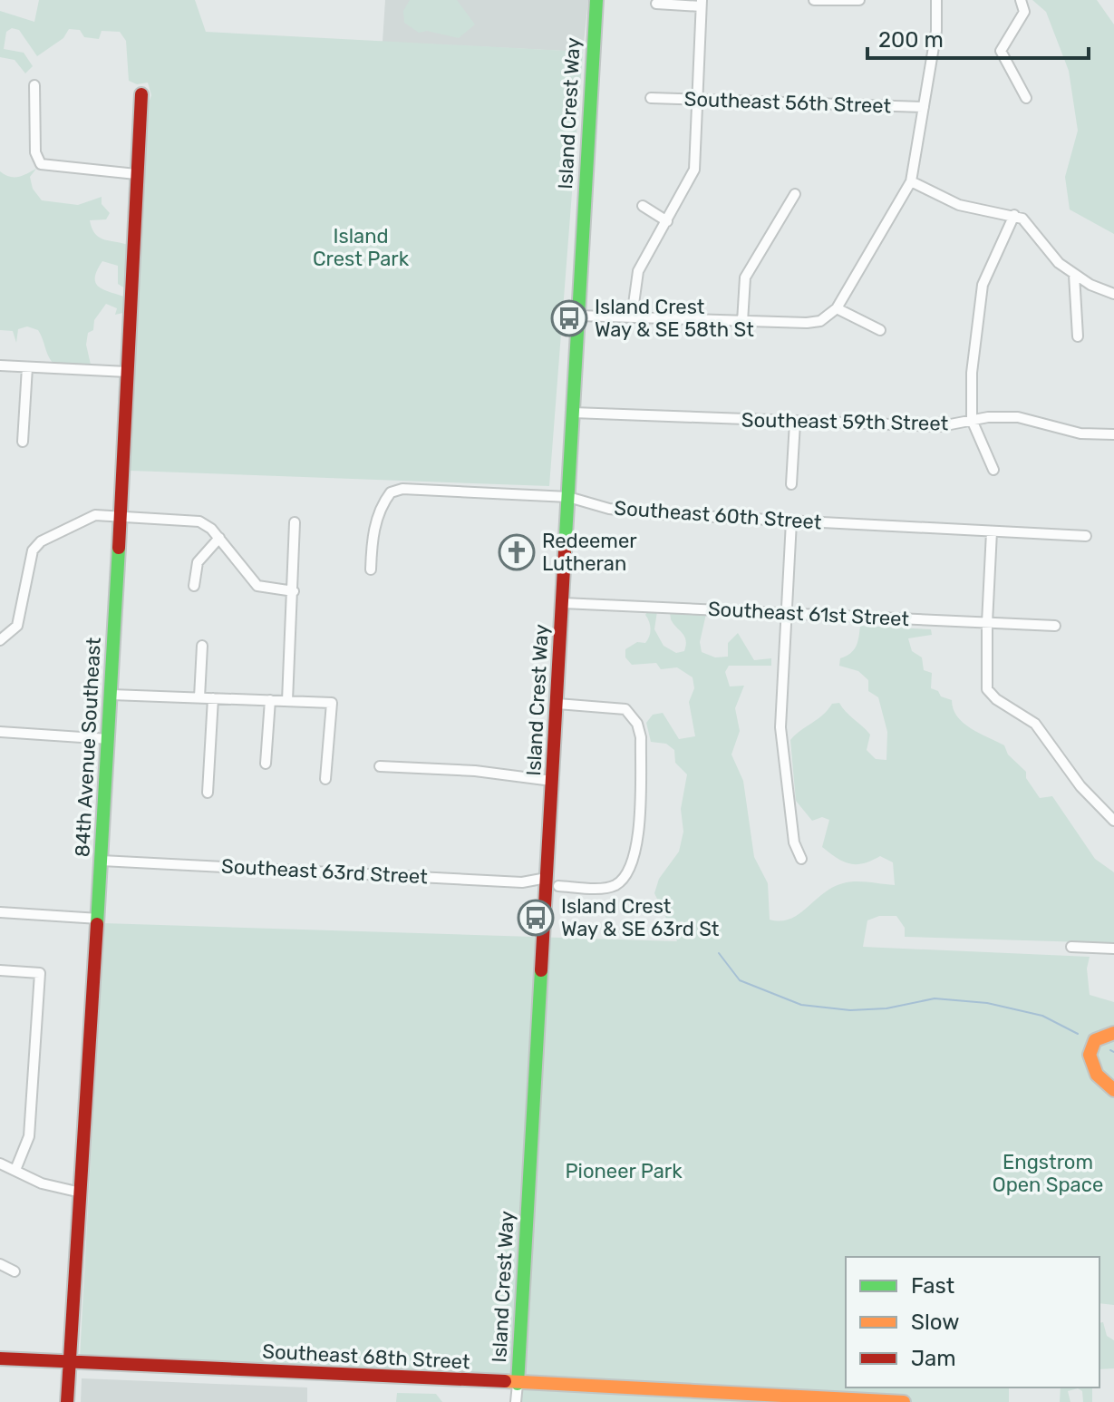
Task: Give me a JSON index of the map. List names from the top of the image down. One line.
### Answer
{"streets":{"street":["Southeast 56th Street","Island Crest Way","Southeast 59th Street","Southeast 60th Street","Southeast 61st Street","84th Avenue Southeast","Southeast 63rd Street","Southeast 68th Street"]},"crossings":[["Island Crest Way","Southeast 59th Street"],["Island Crest Way","Southeast 60th Street"],["Island Crest Way","Southeast 61st Street"],["Island Crest Way","Southeast 63rd Street"],["Island Crest Way","Southeast 68th Street"],["84th Avenue Southeast","Southeast 63rd Street"],["84th Avenue Southeast","Southeast 68th Street"]],"parks":["Island Crest Park","Engstrom Open Space","Pioneer Park"],"places":{"bus stop":["Island Crest Way & SE 58th St","Island Crest Way & SE 63rd St"],"church":["Redeemer Lutheran"]},"legend":["Fast","Slow","Jam"],"scale_bar":"200 m"}
